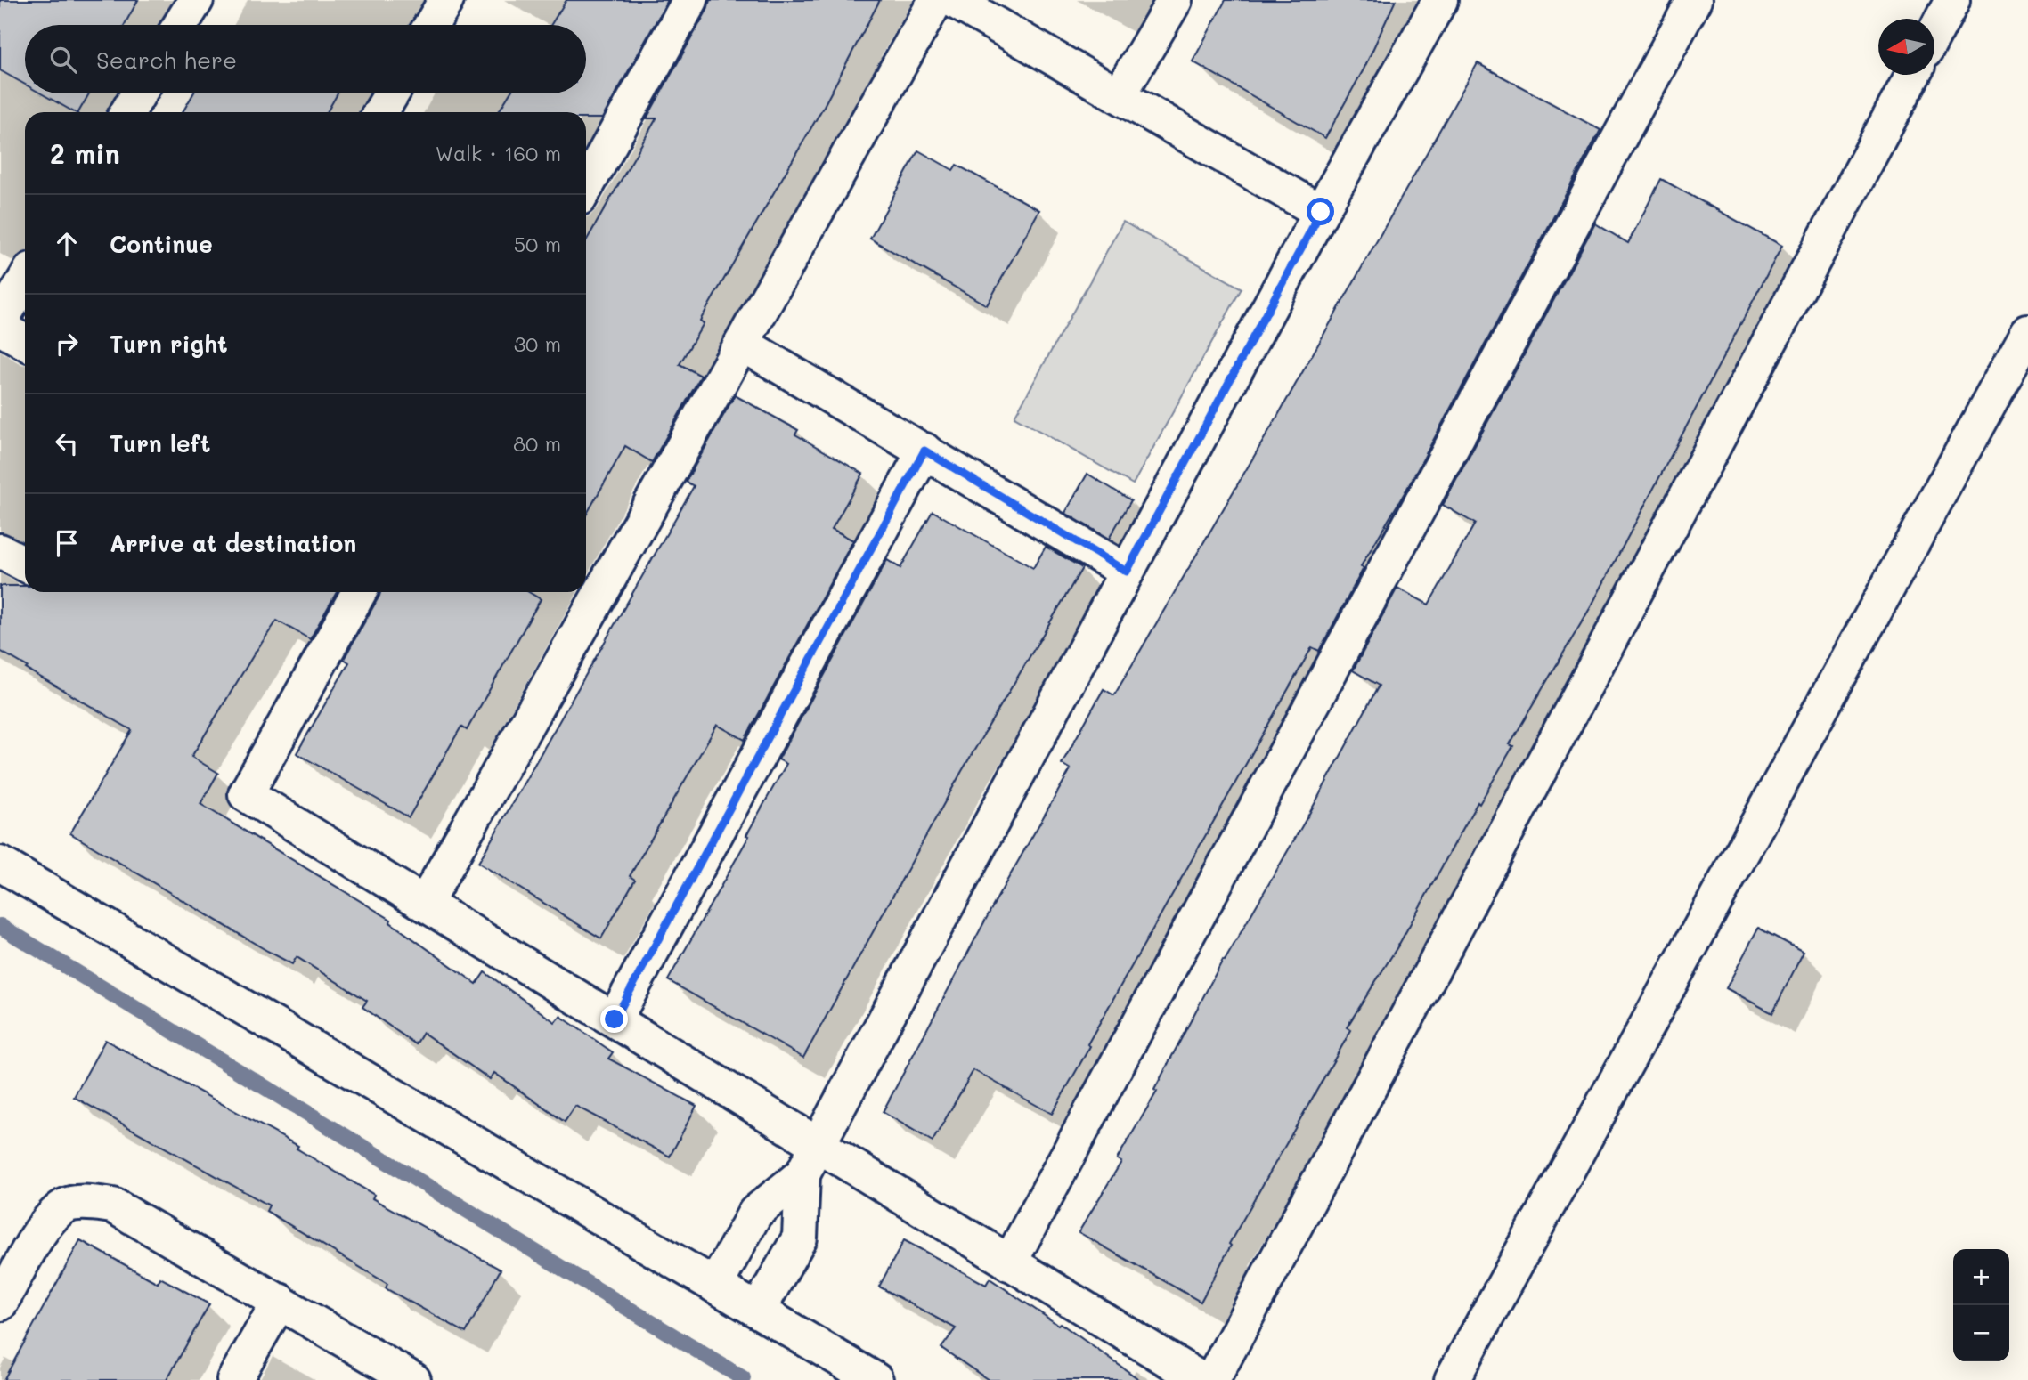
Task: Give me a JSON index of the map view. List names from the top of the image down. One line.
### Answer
{"north":"left","page":{"search":"Search here","heading":["2 min","Walk · 160 m"],"list":[["Continue","50 m"],["Turn right","30 m"],["Turn left","80 m"],"Arrive at destination"],"map_buttons":["+","−"]}}
